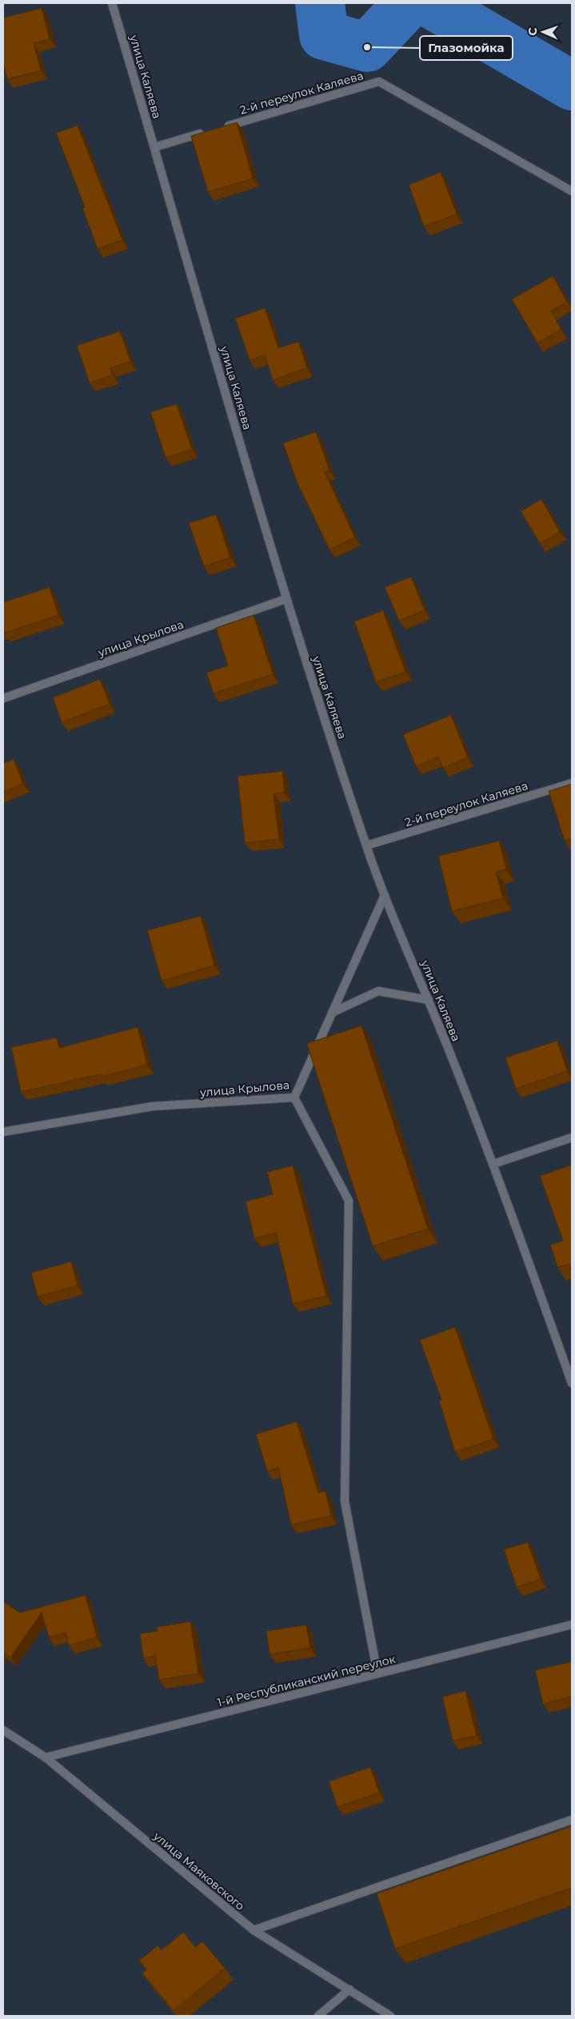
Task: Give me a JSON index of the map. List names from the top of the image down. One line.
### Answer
{"streets":{"street":["улица Каляева","2-й переулок Каляева","улица Крылова","1-й Республиканский переулок","улица Маяковского"]},"crossings":[["улица Каляева","2-й переулок Каляева"],["улица Каляева","улица Крылова"],["1-й Республиканский переулок","улица Маяковского"]],"places":["Глазомойка"],"north":"left"}
